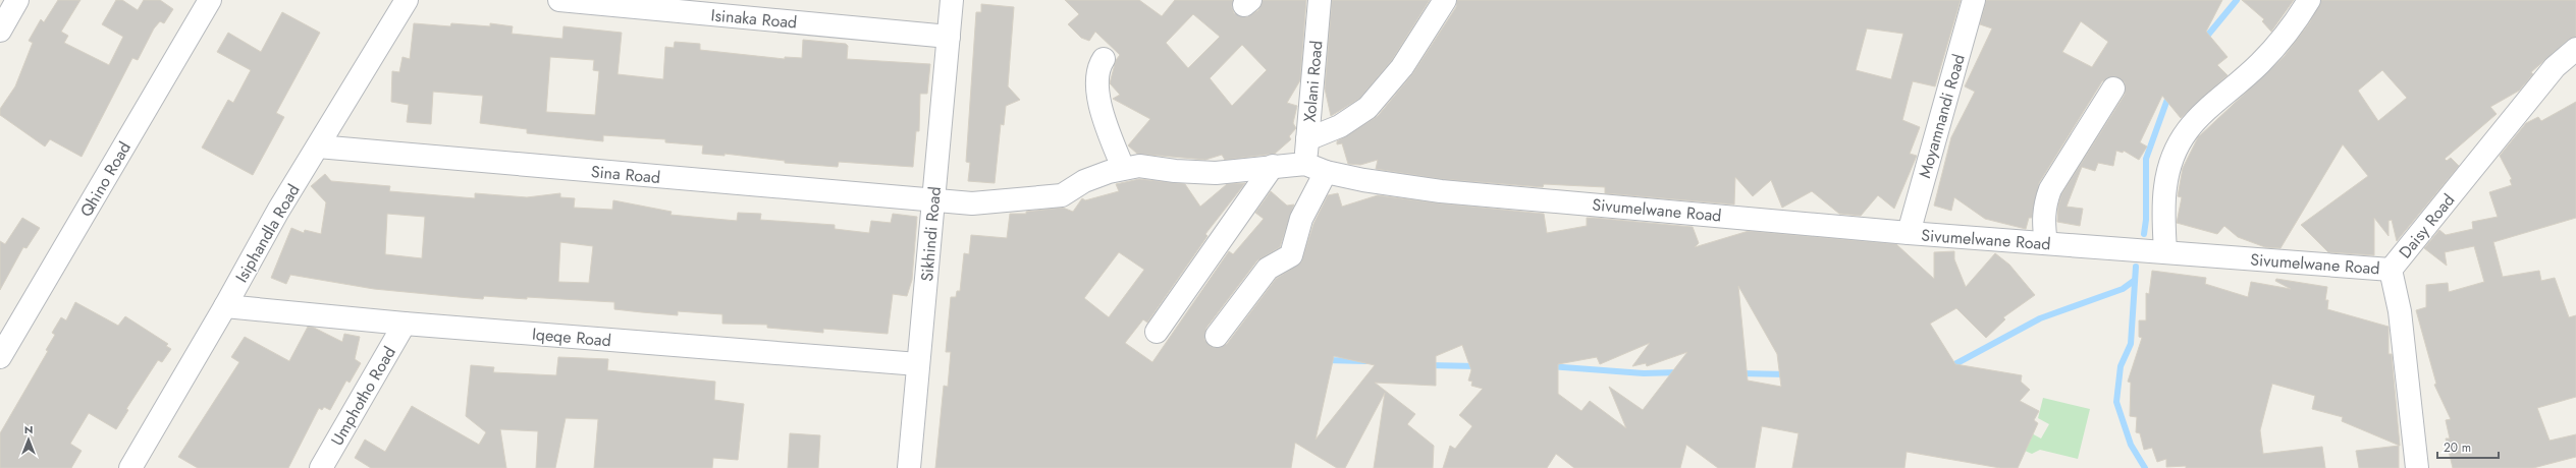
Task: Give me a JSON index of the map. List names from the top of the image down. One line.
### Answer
{"streets":{"street":["Isinaka Road","Xolani Road","Moyamnandi Road","Sina Road","Qhino Road","Sivumelwane Road","Daisy Road","Isiphandla Road","Sikhindi Road","Iqeqe Road","Umphotho Road"]},"crossings":[["Isinaka Road","Sikhindi Road"],["Xolani Road","Sivumelwane Road"],["Moyamnandi Road","Sivumelwane Road"],["Sina Road","Sivumelwane Road"],["Sina Road","Isiphandla Road"],["Sina Road","Sikhindi Road"],["Sivumelwane Road","Daisy Road"],["Sivumelwane Road","Sikhindi Road"],["Isiphandla Road","Iqeqe Road"],["Sikhindi Road","Iqeqe Road"],["Iqeqe Road","Umphotho Road"]],"scale_bar":"20 m","north":"top"}
